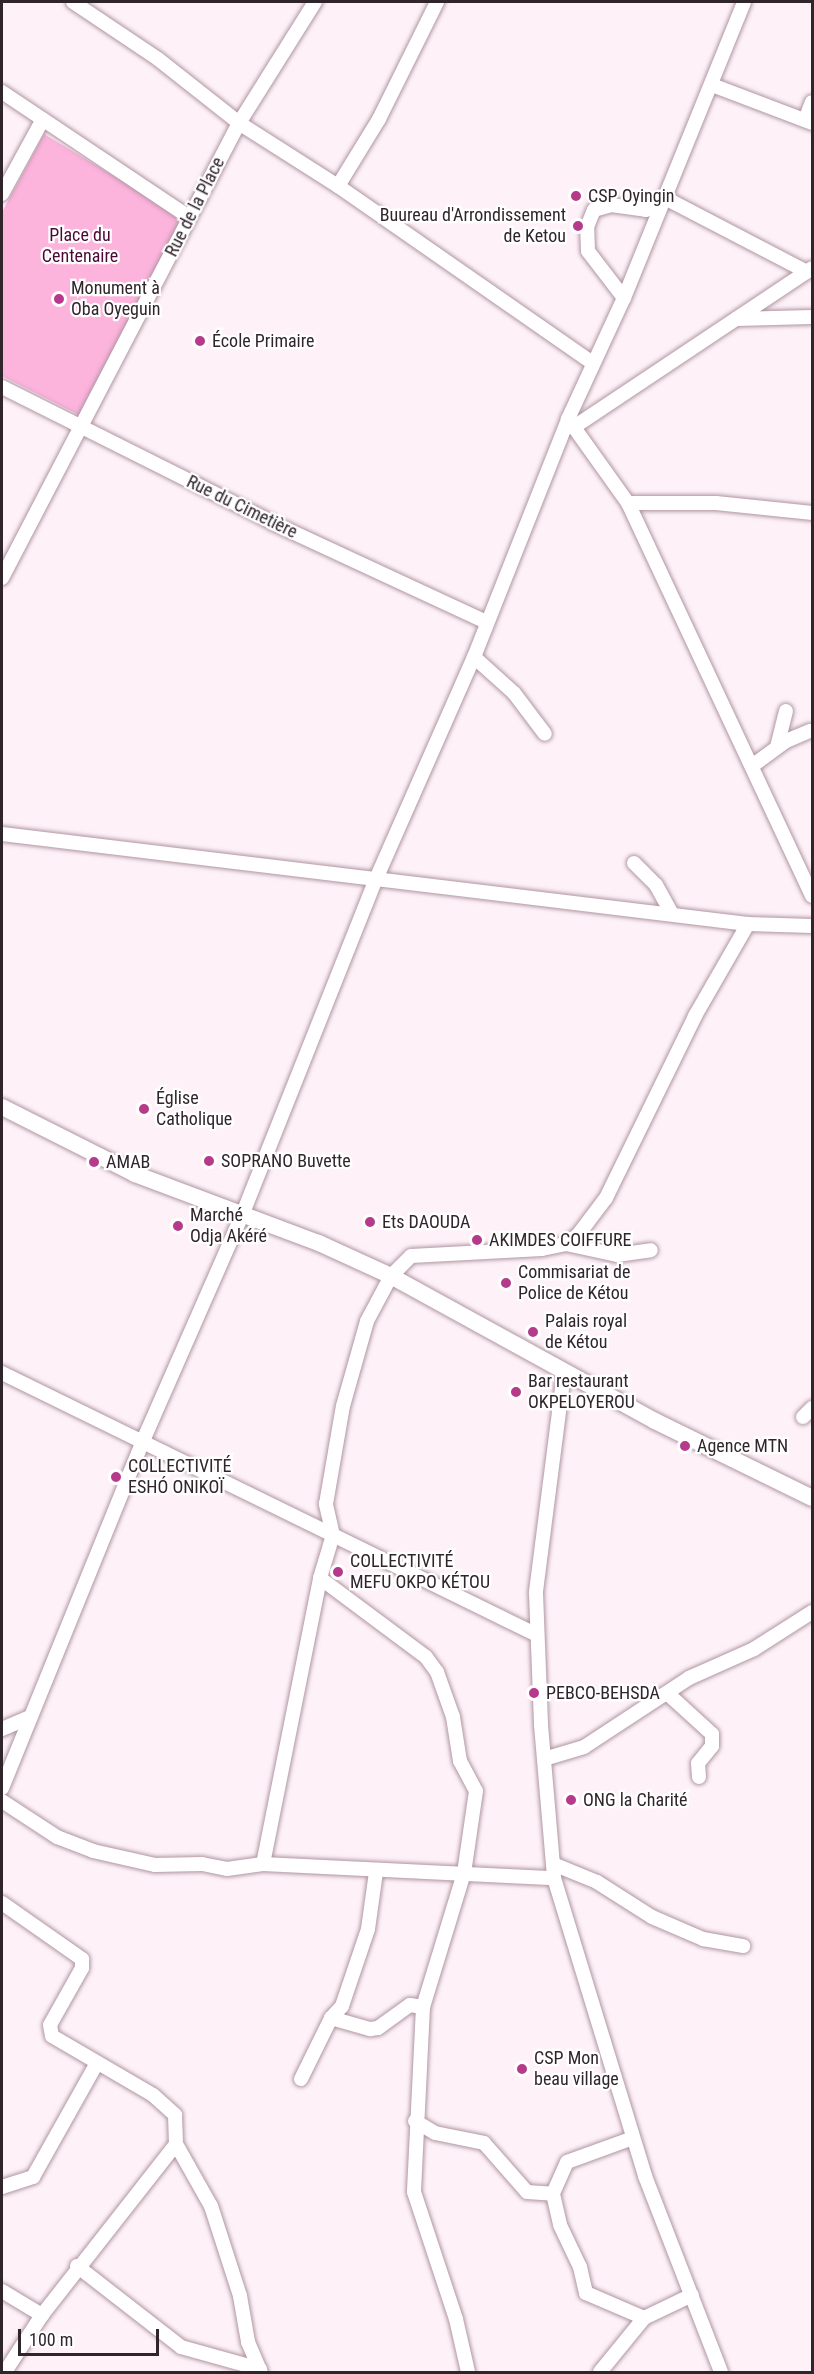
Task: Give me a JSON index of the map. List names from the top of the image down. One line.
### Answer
{"streets":{"street":["Rue de la Place","Rue du Cimetière"]},"crossings":[["Rue de la Place","Rue du Cimetière"]],"parks":["Place du Centenaire"],"places":["CSP Oyingin","Buureau d'Arrondissement de Ketou","Monument à Oba Oyeguin","École Primaire","Église Catholique","SOPRANO Buvette","AMAB","Ets DAOUDA","Marché Odja Akéré","AKIMDES COIFFURE","Commisariat de Police de Kétou","Palais royal de Kétou","Bar restaurant OKPELOYEROU","Agence MTN","COLLECTIVITÉ ESHÓ ONIKOÏ","COLLECTIVITÉ MEFU OKPO KÉTOU","PEBCO-BEHSDA","ONG la Charité","CSP Mon beau village"],"scale_bar":"100 m"}
